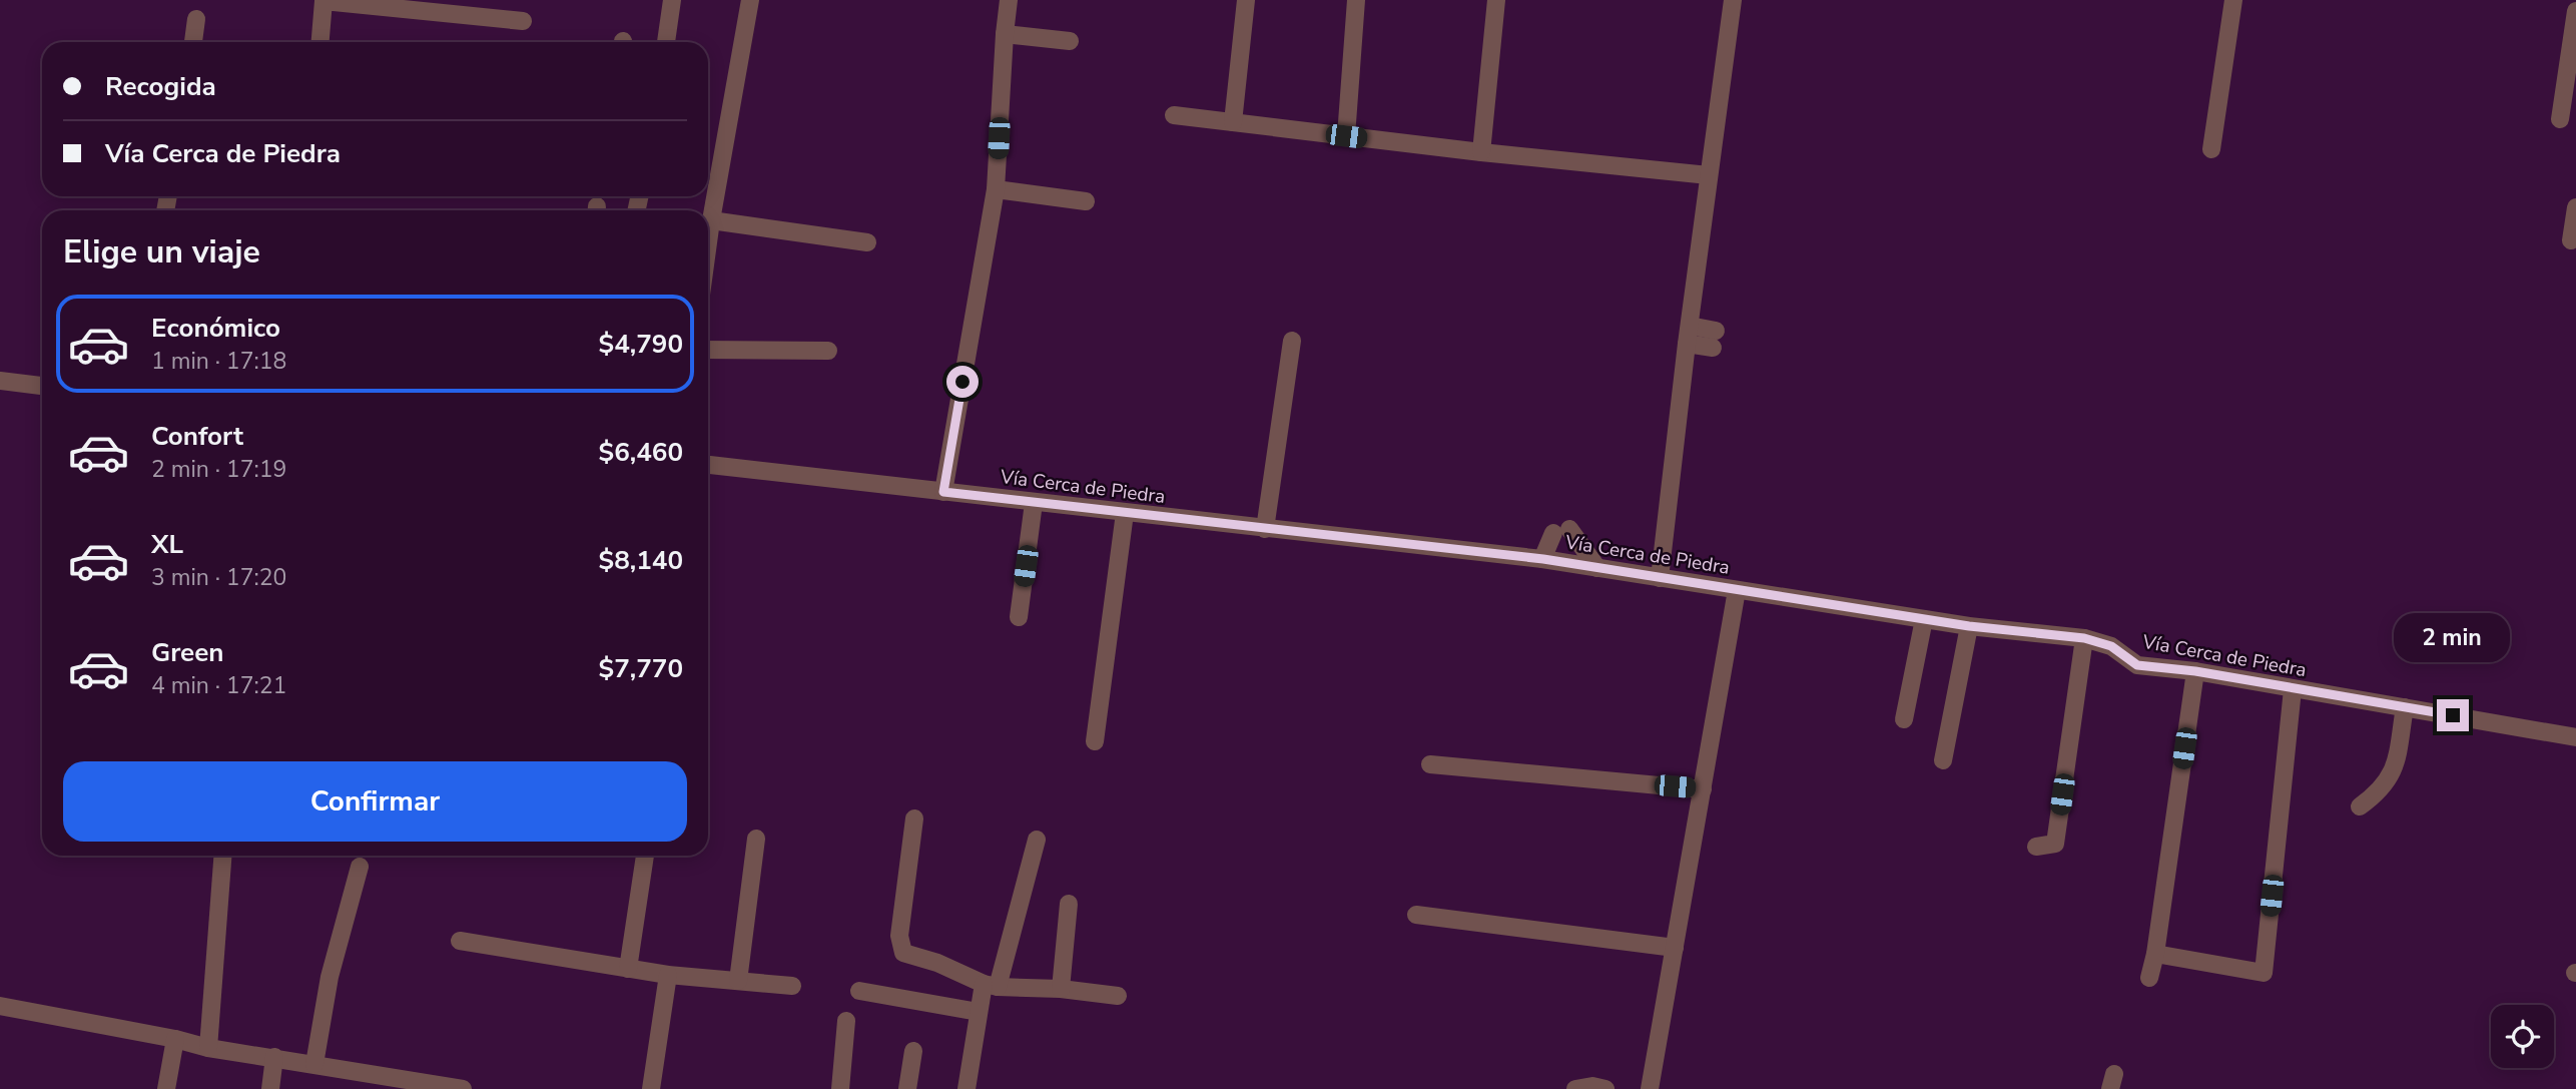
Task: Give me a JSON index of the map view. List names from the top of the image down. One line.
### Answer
{"streets":{"street":["Vía Cerca de Piedra"]},"page":{"banner":["Recogida","Vía Cerca de Piedra"],"heading":"Elige un viaje","list":[{"name":"Económico","note":"1 min · 17:18","value":"$4,790"},{"name":"Confort","note":"2 min · 17:19","value":"$6,460"},{"name":"XL","note":"3 min · 17:20","value":"$8,140"},{"name":"Green","note":"4 min · 17:21","value":"$7,770"}],"bubble":"2 min","buttons":"Confirmar"}}
